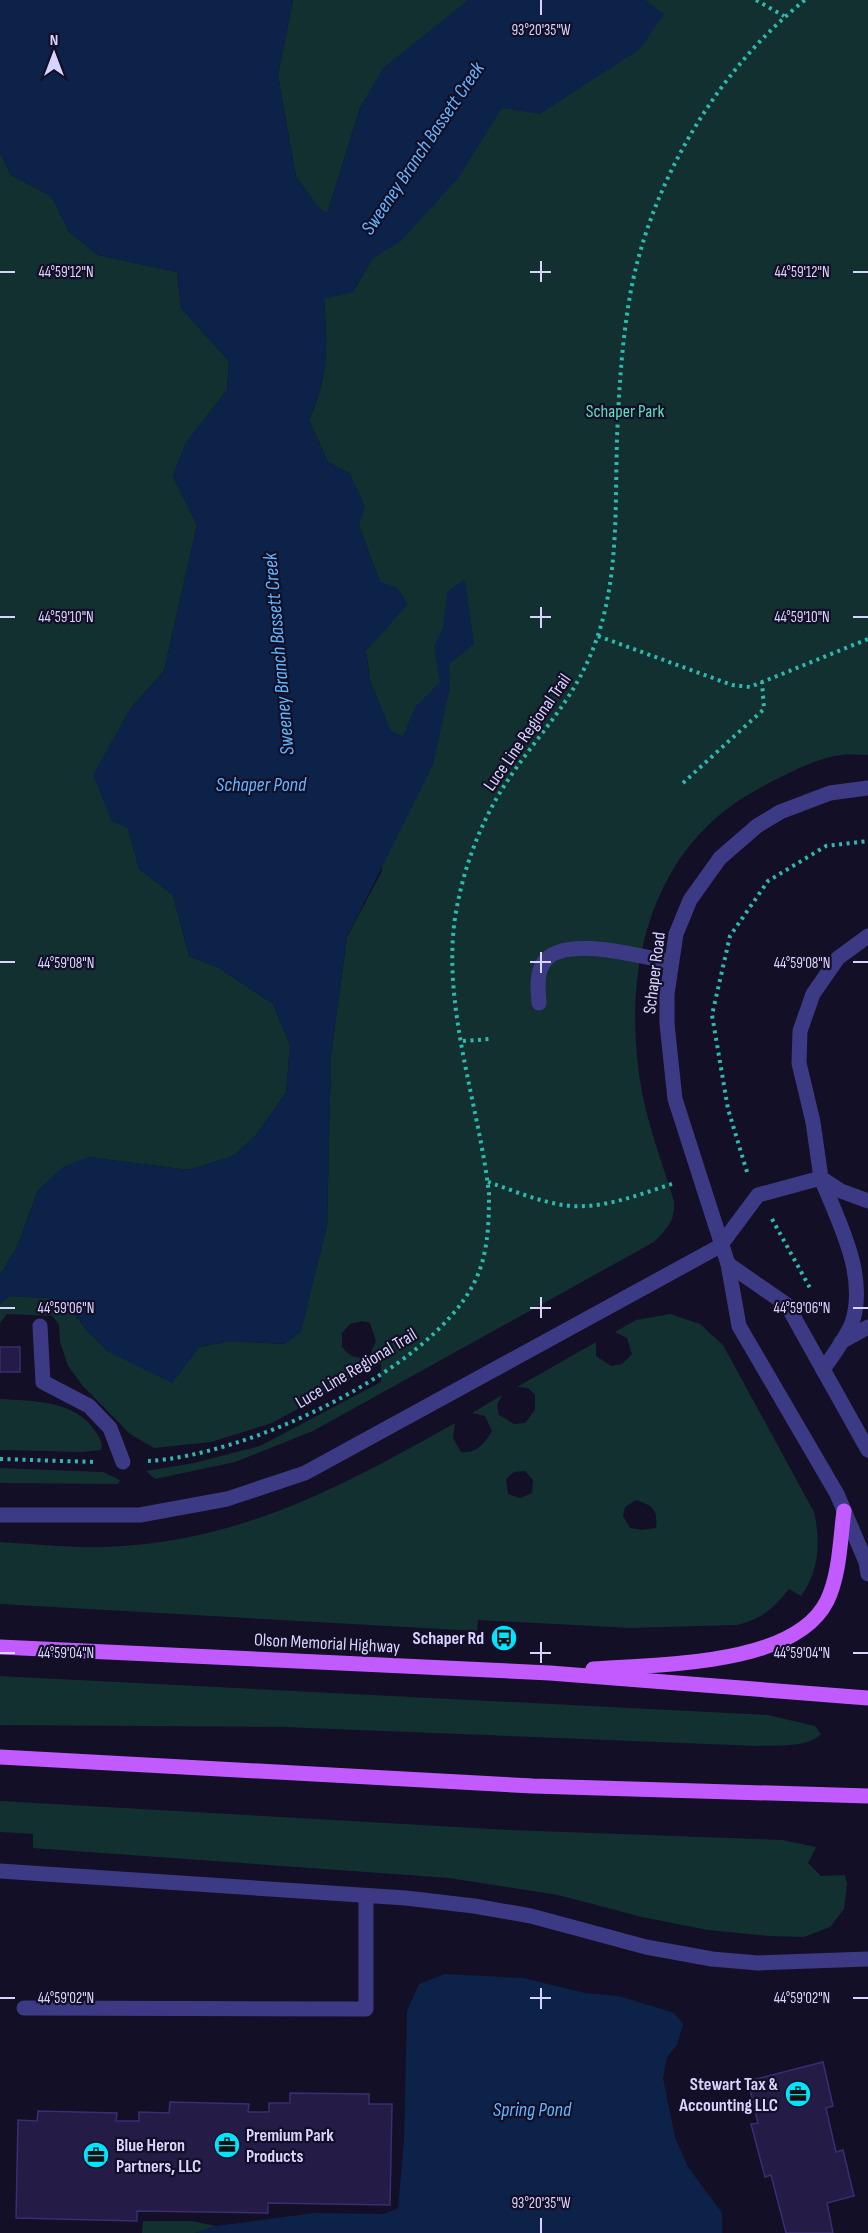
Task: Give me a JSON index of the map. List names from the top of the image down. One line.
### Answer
{"streets":{"main road":["Olson Memorial Highway"],"street":["Schaper Road"],"path":["Luce Line Regional Trail"]},"water":["Sweeney Branch Bassett Creek","Schaper Pond","Spring Pond"],"parks":["Schaper Park"],"places":{"bus stop":["Schaper Rd"],"office":["Stewart Tax & Accounting LLC","Premium Park Products","Blue Heron Partners, LLC"]},"north":"top","coordinates":["93°20'35\"W","44°59'12\"N","44°59'10\"N","44°59'08\"N","44°59'06\"N","44°59'04\"N","44°59'02\"N"]}
